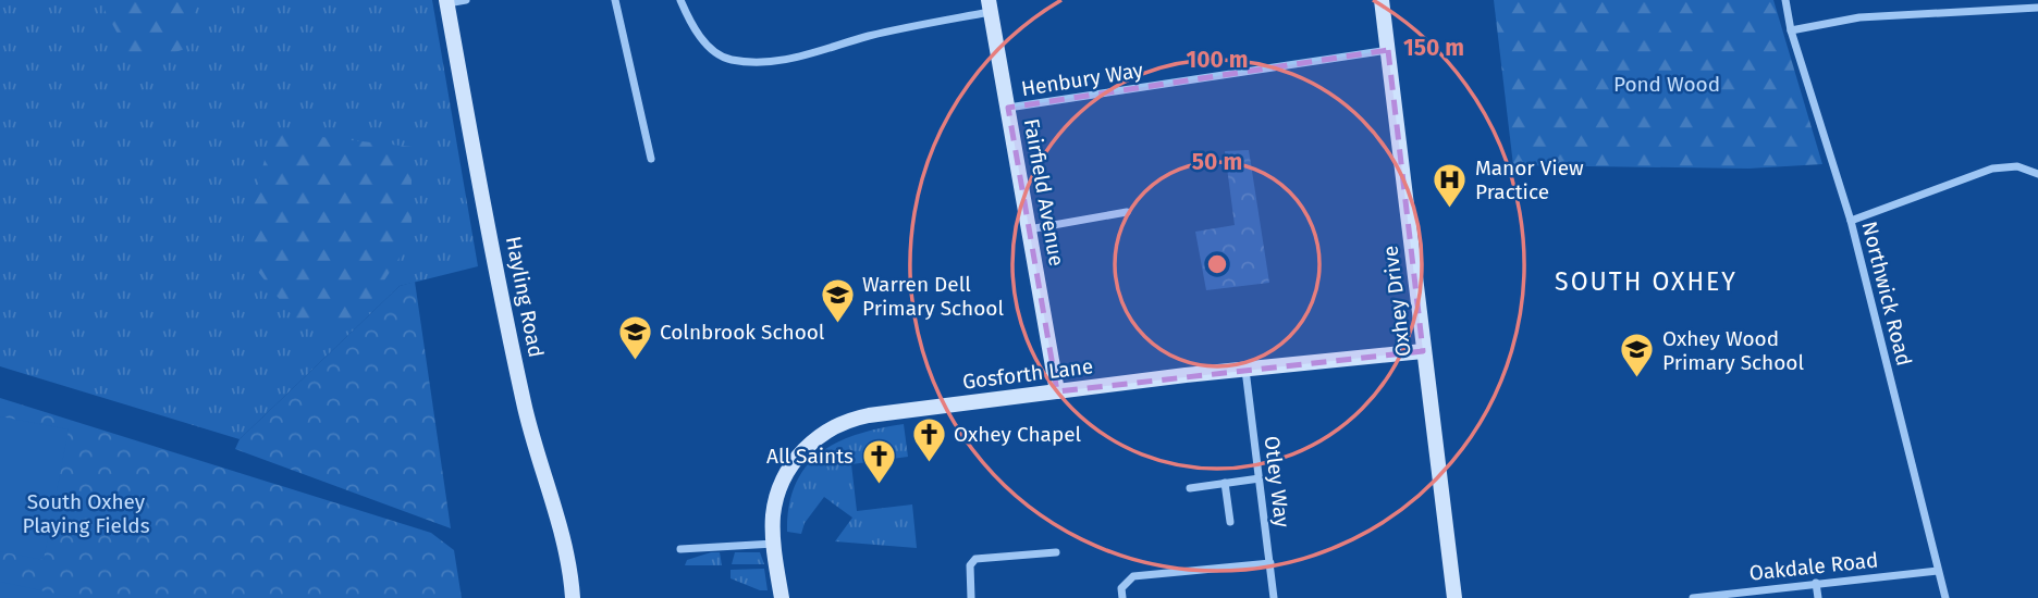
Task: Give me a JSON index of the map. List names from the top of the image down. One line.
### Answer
{"streets":{"street":["Henbury Way","Fairfield Avenue","Northwick Road","Hayling Road","Oxhey Drive","Gosforth Lane","Otley Way","Oakdale Road"]},"crossings":[["Henbury Way","Fairfield Avenue"],["Henbury Way","Oxhey Drive"],["Fairfield Avenue","Gosforth Lane"],["Northwick Road","Oakdale Road"],["Oxhey Drive","Gosforth Lane"],["Gosforth Lane","Otley Way"]],"districts":["SOUTH OXHEY"],"parks":["Pond Wood","South Oxhey Playing Fields"],"places":{"hospital":["Manor View Practice"],"school or university":["Warren Dell Primary School","Colnbrook School","Oxhey Wood Primary School"],"church":["Oxhey Chapel","All Saints"]},"rings":["150 m","100 m","50 m"]}
